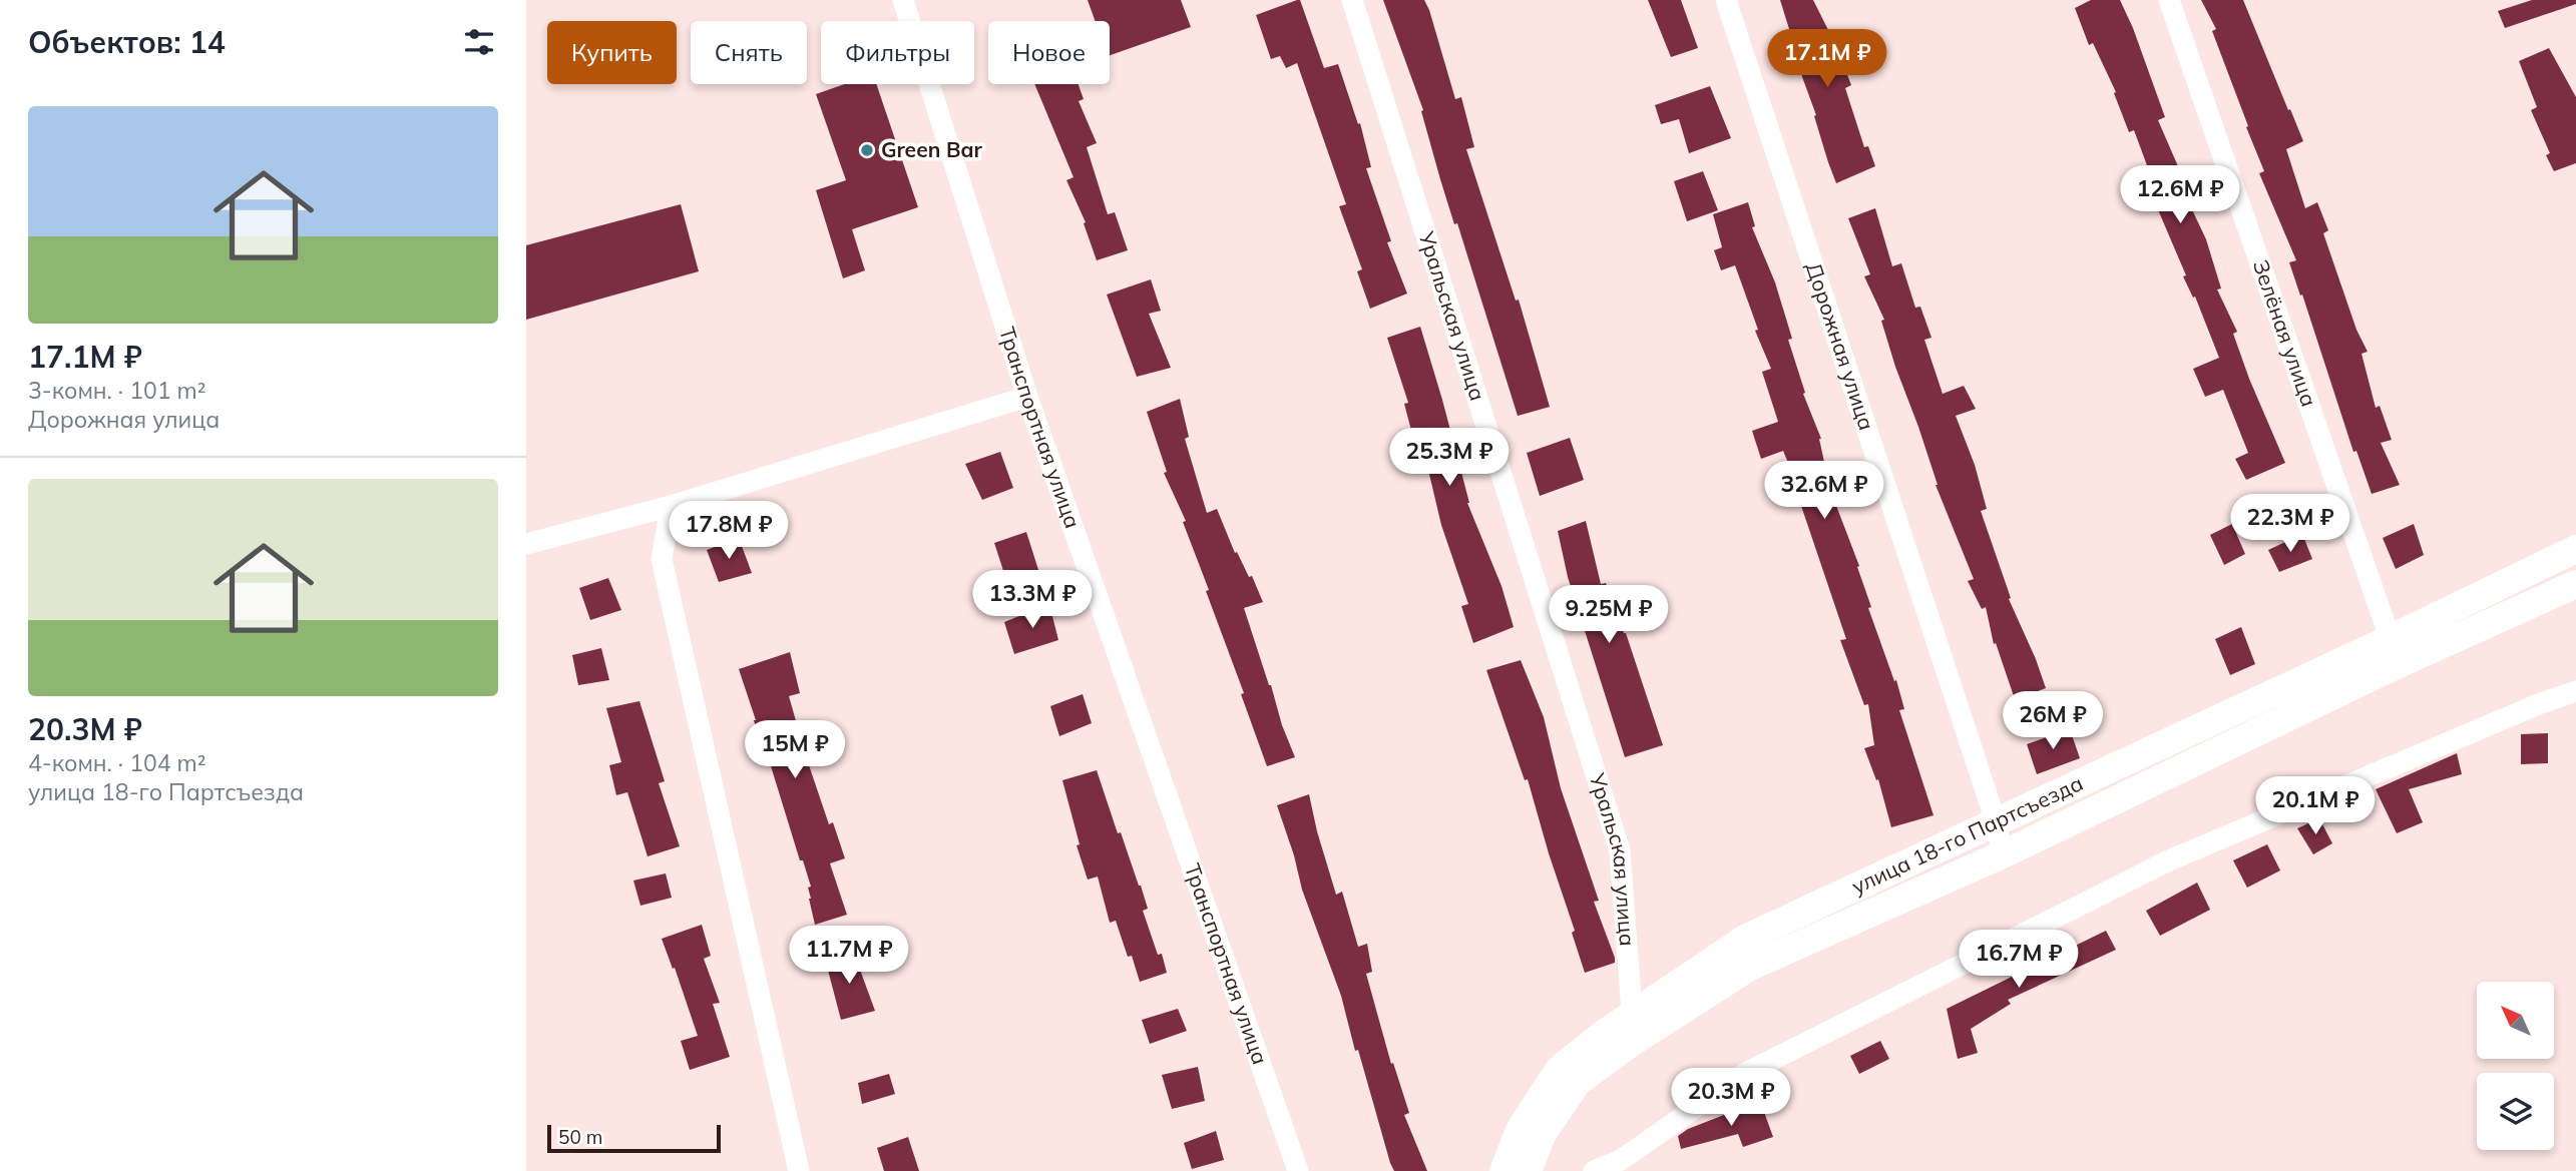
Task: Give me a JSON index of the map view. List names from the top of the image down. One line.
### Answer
{"streets":{"main road":["улица 18-го Партсъезда"],"street":["Уральская улица","Зелёная улица","Дорожная улица","Транспортная улица"]},"crossings":[["Уральская улица","улица 18-го Партсъезда"],["Зелёная улица","улица 18-го Партсъезда"],["Дорожная улица","улица 18-го Партсъезда"]],"places":["Green Bar"],"scale_bar":"50 m","north":"top left","page":{"heading":"Объектов: 14","chip":["Купить","Снять","Фильтры","Новое"],"price":["17.1M ₽","12.6M ₽","25.3M ₽","32.6M ₽","22.3M ₽","17.8M ₽","13.3M ₽","9.25M ₽","26M ₽","15M ₽","20.1M ₽","11.7M ₽","16.7M ₽","20.3M ₽"],"list":[{"name":"17.1M ₽","note":"3-комн. · 101 m² · Дорожная улица"},{"name":"20.3M ₽","note":"4-комн. · 104 m² · улица 18-го Партсъезда"}],"scale":"50 m"}}
